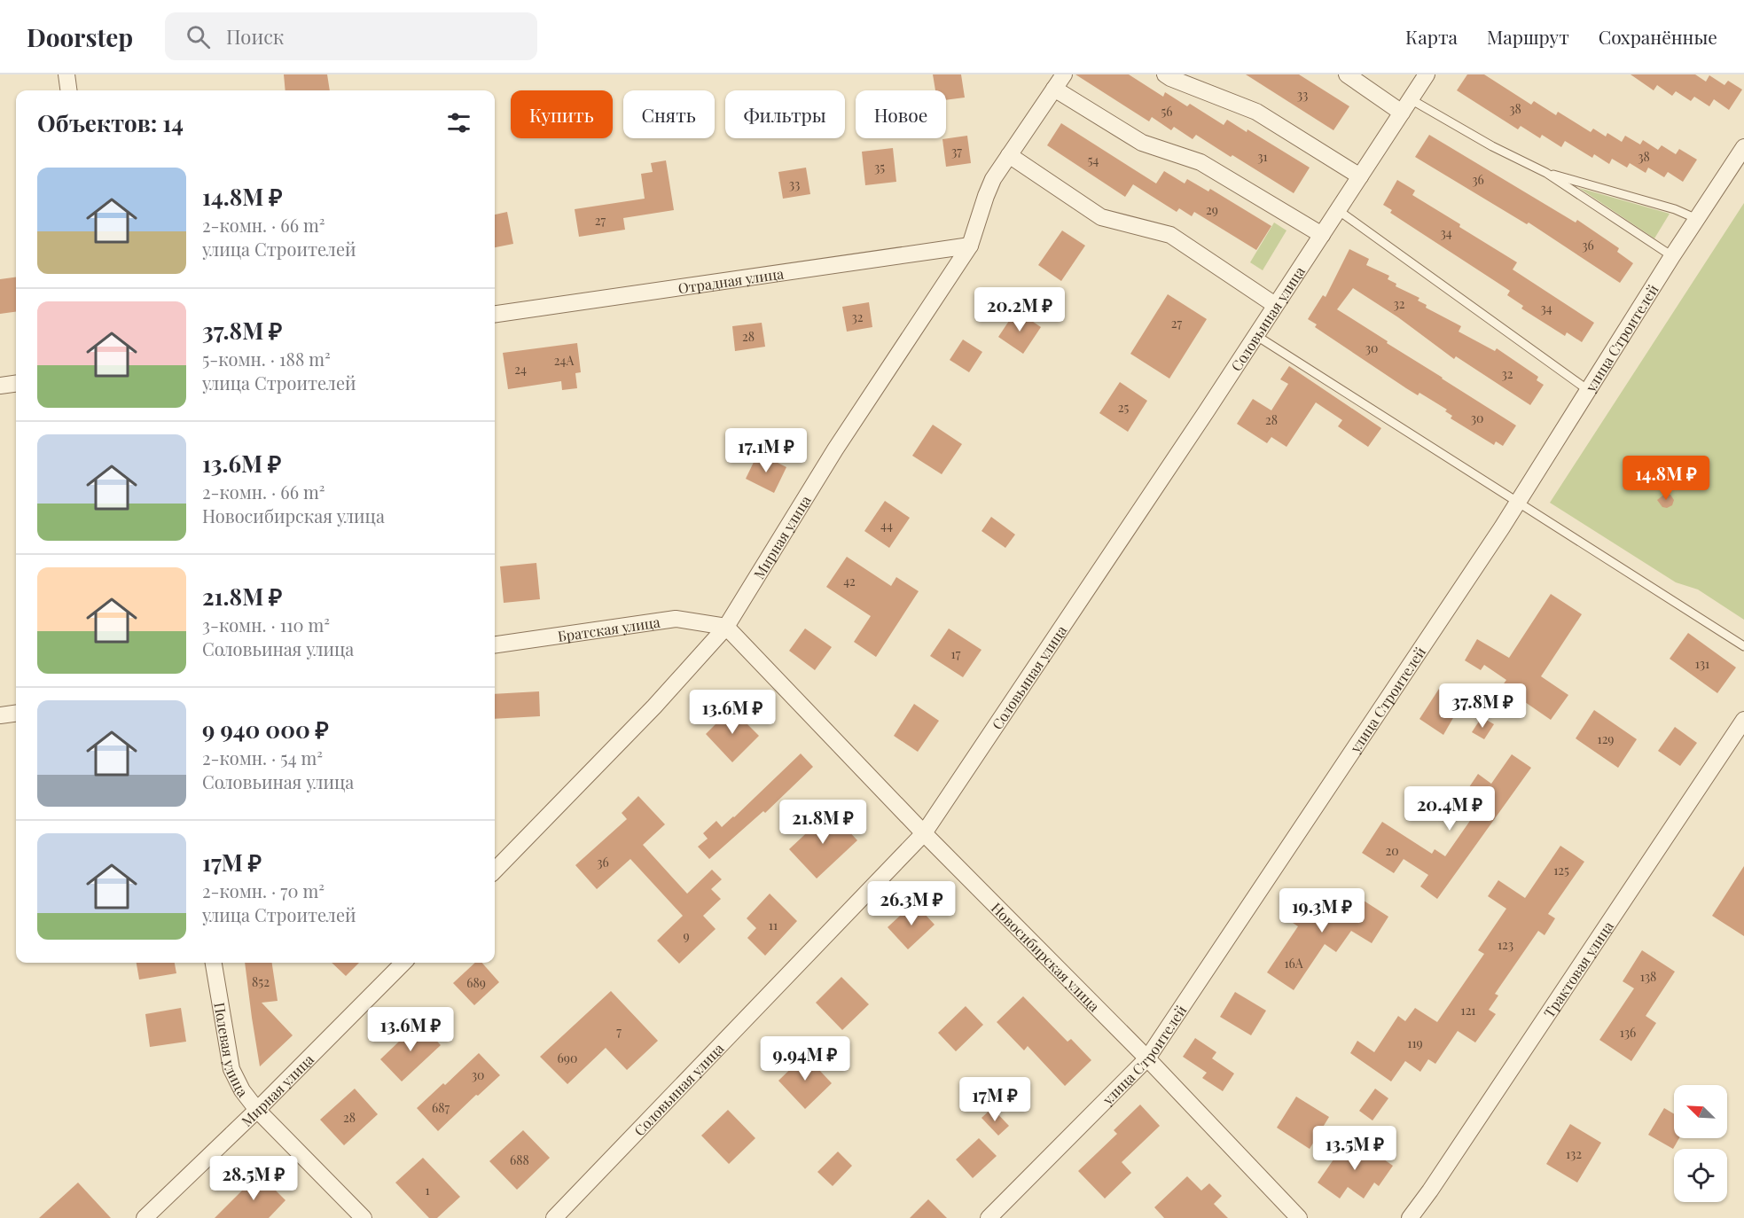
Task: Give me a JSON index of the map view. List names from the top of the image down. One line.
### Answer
{"streets":{"street":["Отрадная улица","Соловьиная улица","улица Строителей","Мирная улица","Братская улица","Новосибирская улица","Трактовая улица","Полевая улица"]},"crossings":[["Отрадная улица","Мирная улица"],["Соловьиная улица","Новосибирская улица"],["улица Строителей","Новосибирская улица"],["Мирная улица","Братская улица"],["Мирная улица","Новосибирская улица"],["Мирная улица","Полевая улица"],["Братская улица","Новосибирская улица"]],"house_numbers":["33","38","56","37","31","38","54","35","36","33","29","27","34","36","32","34","32","27","28","30","24А","24","32","25","30","28","44","42","17","131","129","20","36","125","11","9","123","16А","138","852","689","121","7","136","119","690","30","687","28","132","688","1"],"north":"top left","page":{"header":"Doorstep","search":"Поиск","nav":["Карта","Маршрут","Сохранённые"],"chip":["Купить","Снять","Фильтры","Новое"],"heading":"Объектов: 14","list":[{"name":"14.8M ₽","note":"2-комн. · 66 m² · улица Строителей"},{"name":"37.8M ₽","note":"5-комн. · 188 m² · улица Строителей"},{"name":"13.6M ₽","note":"2-комн. · 66 m² · Новосибирская улица"},{"name":"21.8M ₽","note":"3-комн. · 110 m² · Соловьиная улица"},{"name":"9 940 000 ₽","note":"2-комн. · 54 m² · Соловьиная улица"},{"name":"17M ₽","note":"2-комн. · 70 m² · улица Строителей"}],"price":["20.2M ₽","17.1M ₽","14.8M ₽","37.8M ₽","13.6M ₽","20.4M ₽","21.8M ₽","26.3M ₽","19.3M ₽","13.6M ₽","9.94M ₽","17M ₽","13.5M ₽","28.5M ₽"]}}
